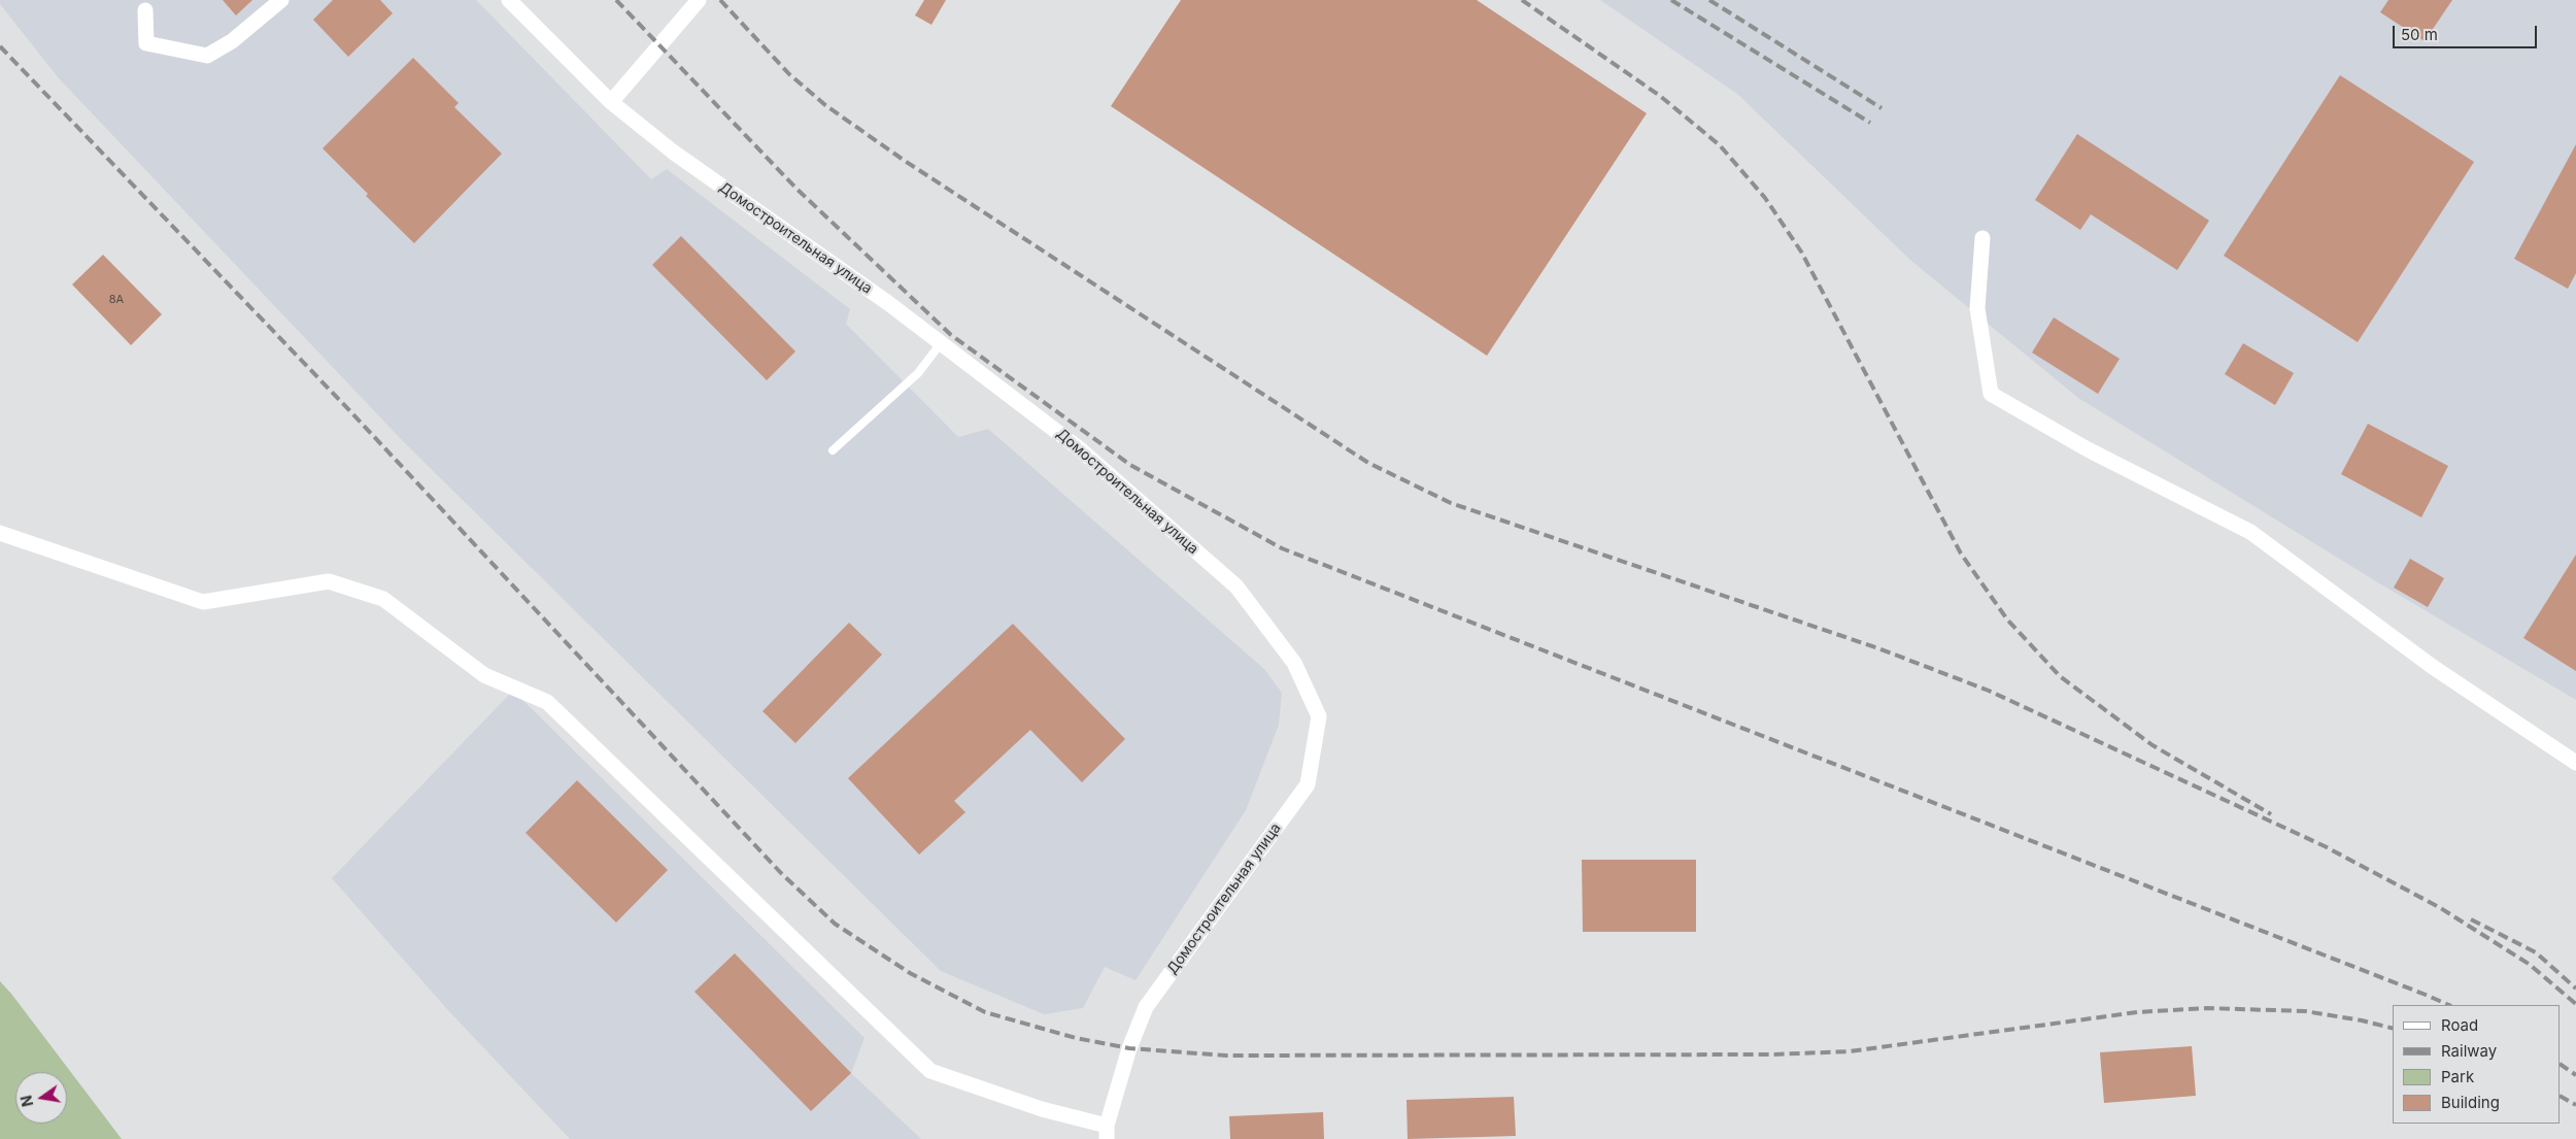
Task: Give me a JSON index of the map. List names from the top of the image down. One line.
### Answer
{"streets":{"street":["Домостроительная улица"]},"house_numbers":["8А"],"legend":["Road","Railway","Park","Building"],"scale_bar":"50 m","north":"left"}
